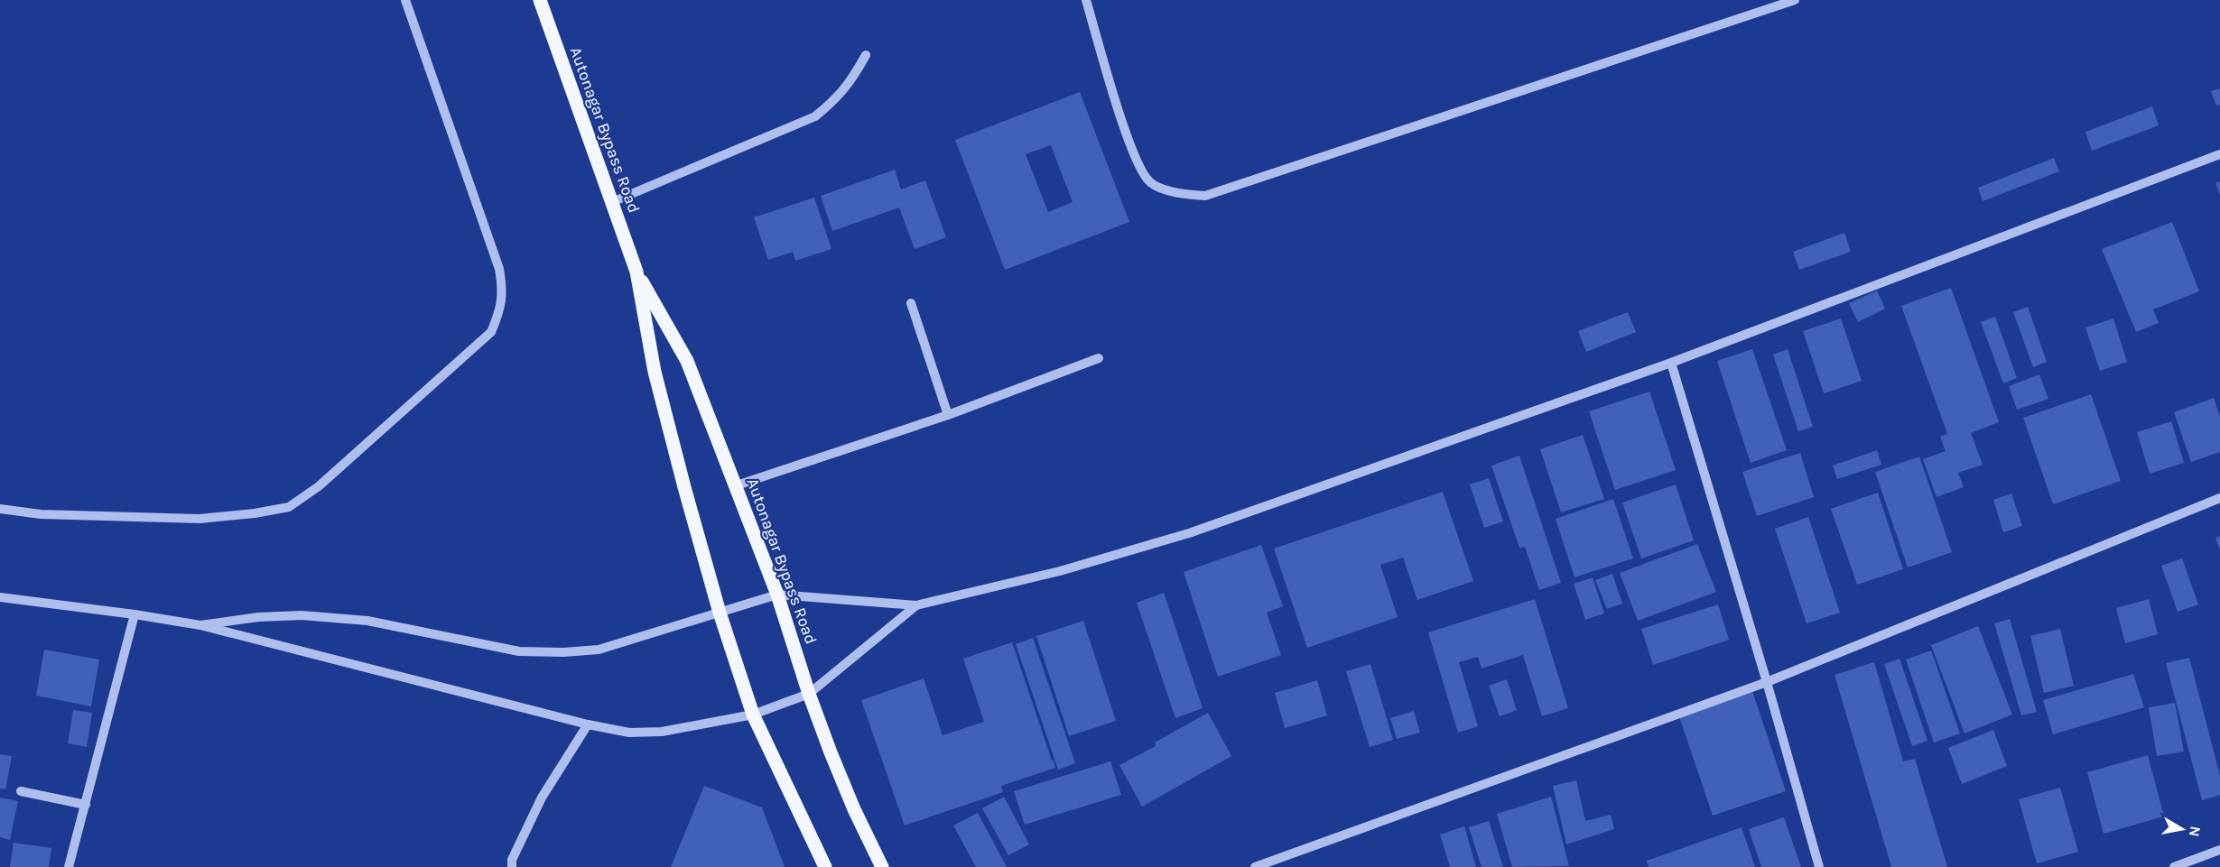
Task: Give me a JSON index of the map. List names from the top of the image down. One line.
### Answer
{"streets":{"main road":["Autonagar Bypass Road"]},"north":"right"}
